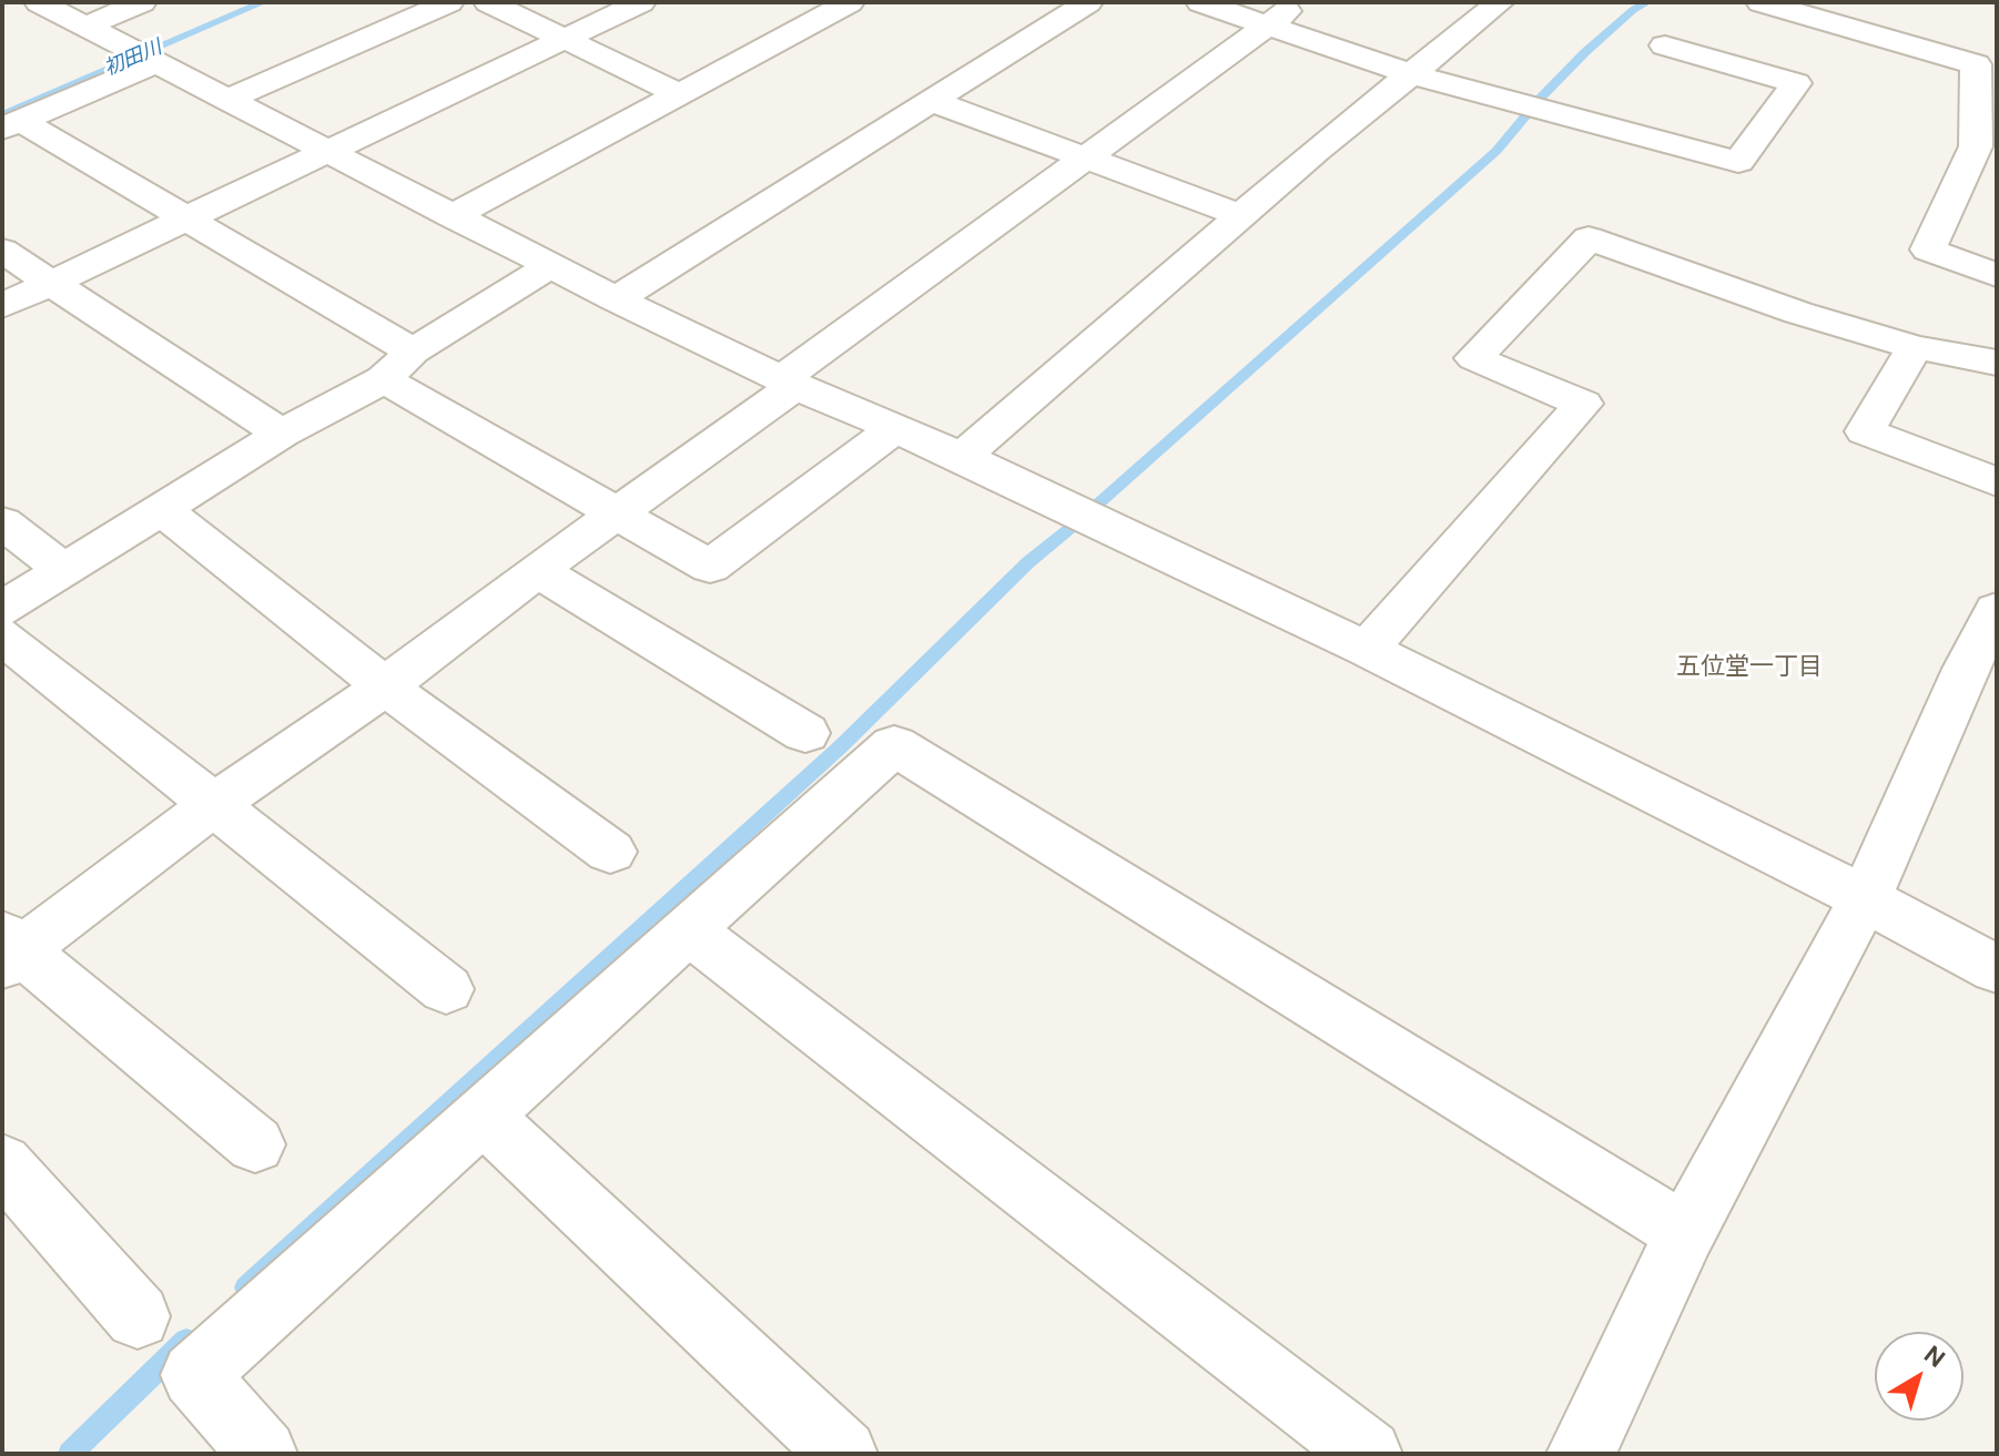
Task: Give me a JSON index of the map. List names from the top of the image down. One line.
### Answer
{"districts":["五位堂一丁目"],"water":["初田川"],"north":"top right"}
